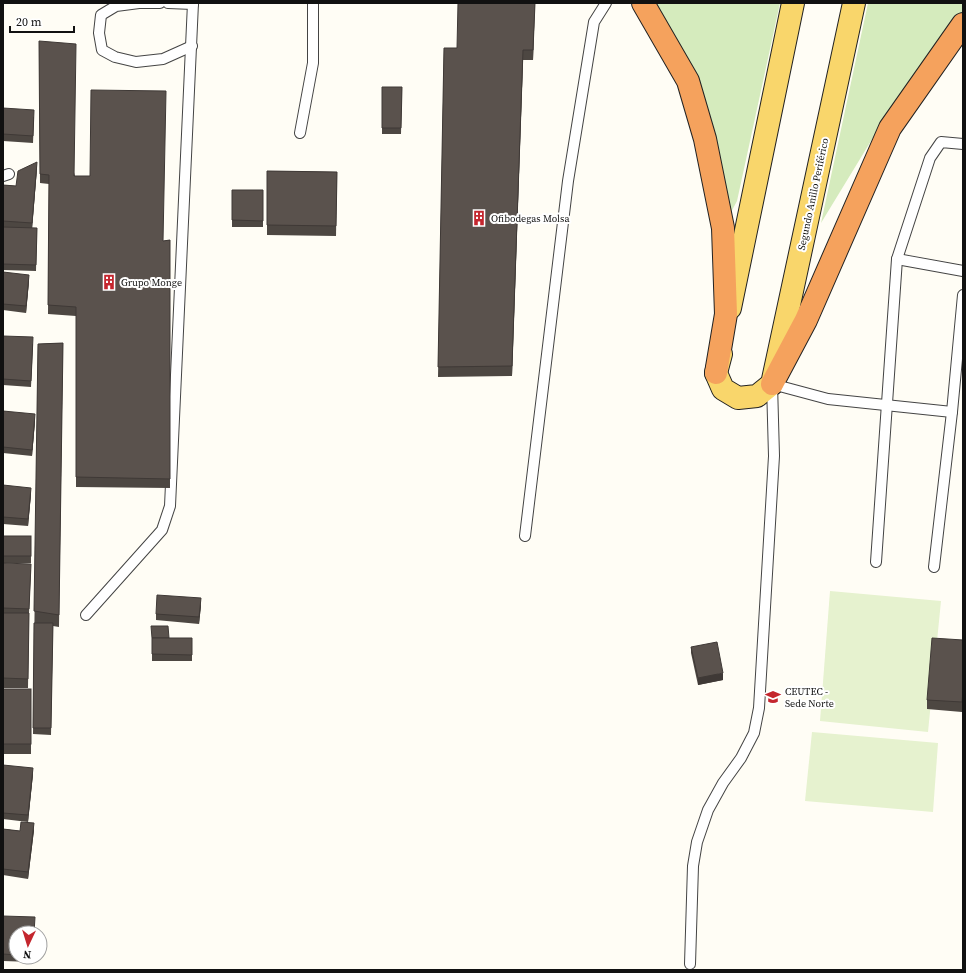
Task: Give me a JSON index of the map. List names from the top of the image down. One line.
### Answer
{"streets":{"main road":["Segundo Anillo Periférico"]},"places":{"building":["Ofibodegas Molsa","Grupo Monge"],"school or university":["CEUTEC - Sede Norte"]},"scale_bar":"20 m","north":"bottom"}
